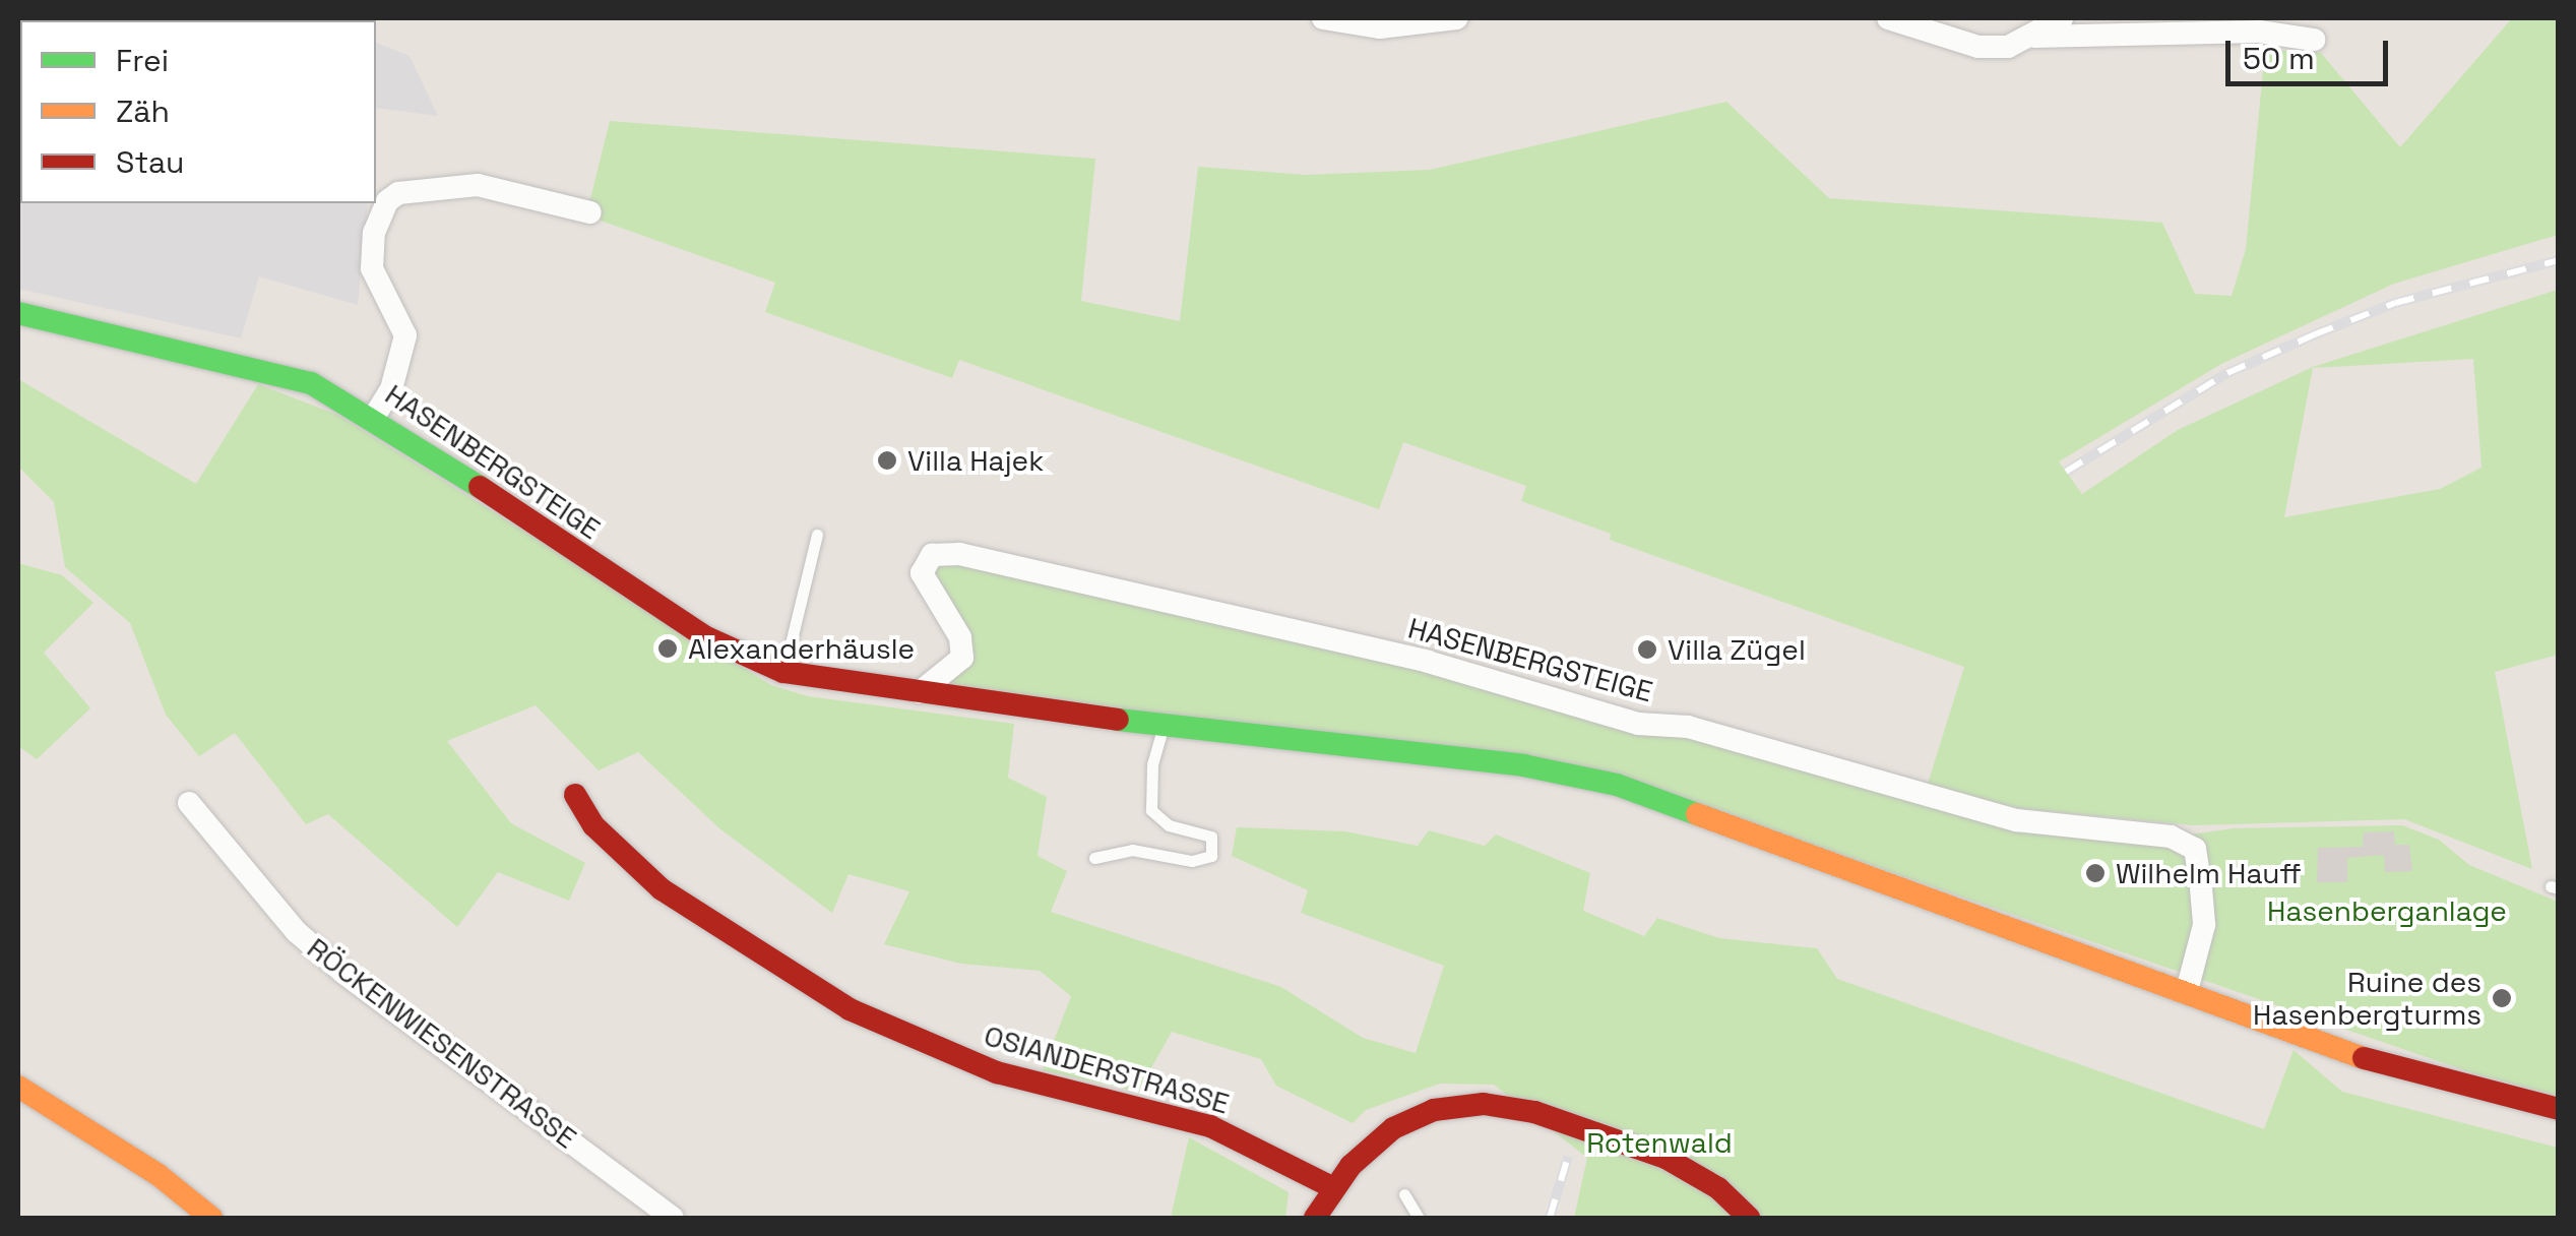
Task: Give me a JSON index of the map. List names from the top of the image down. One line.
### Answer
{"streets":{"street":["HASENBERGSTEIGE","RÖCKENWIESENSTRASSE","OSIANDERSTRASSE"]},"parks":["Hasenberganlage","Rotenwald"],"places":["Villa Hajek","Alexanderhäusle","Villa Zügel","Wilhelm Hauff","Ruine des Hasenbergturms"],"legend":["Frei","Zäh","Stau"],"scale_bar":"50 m"}
